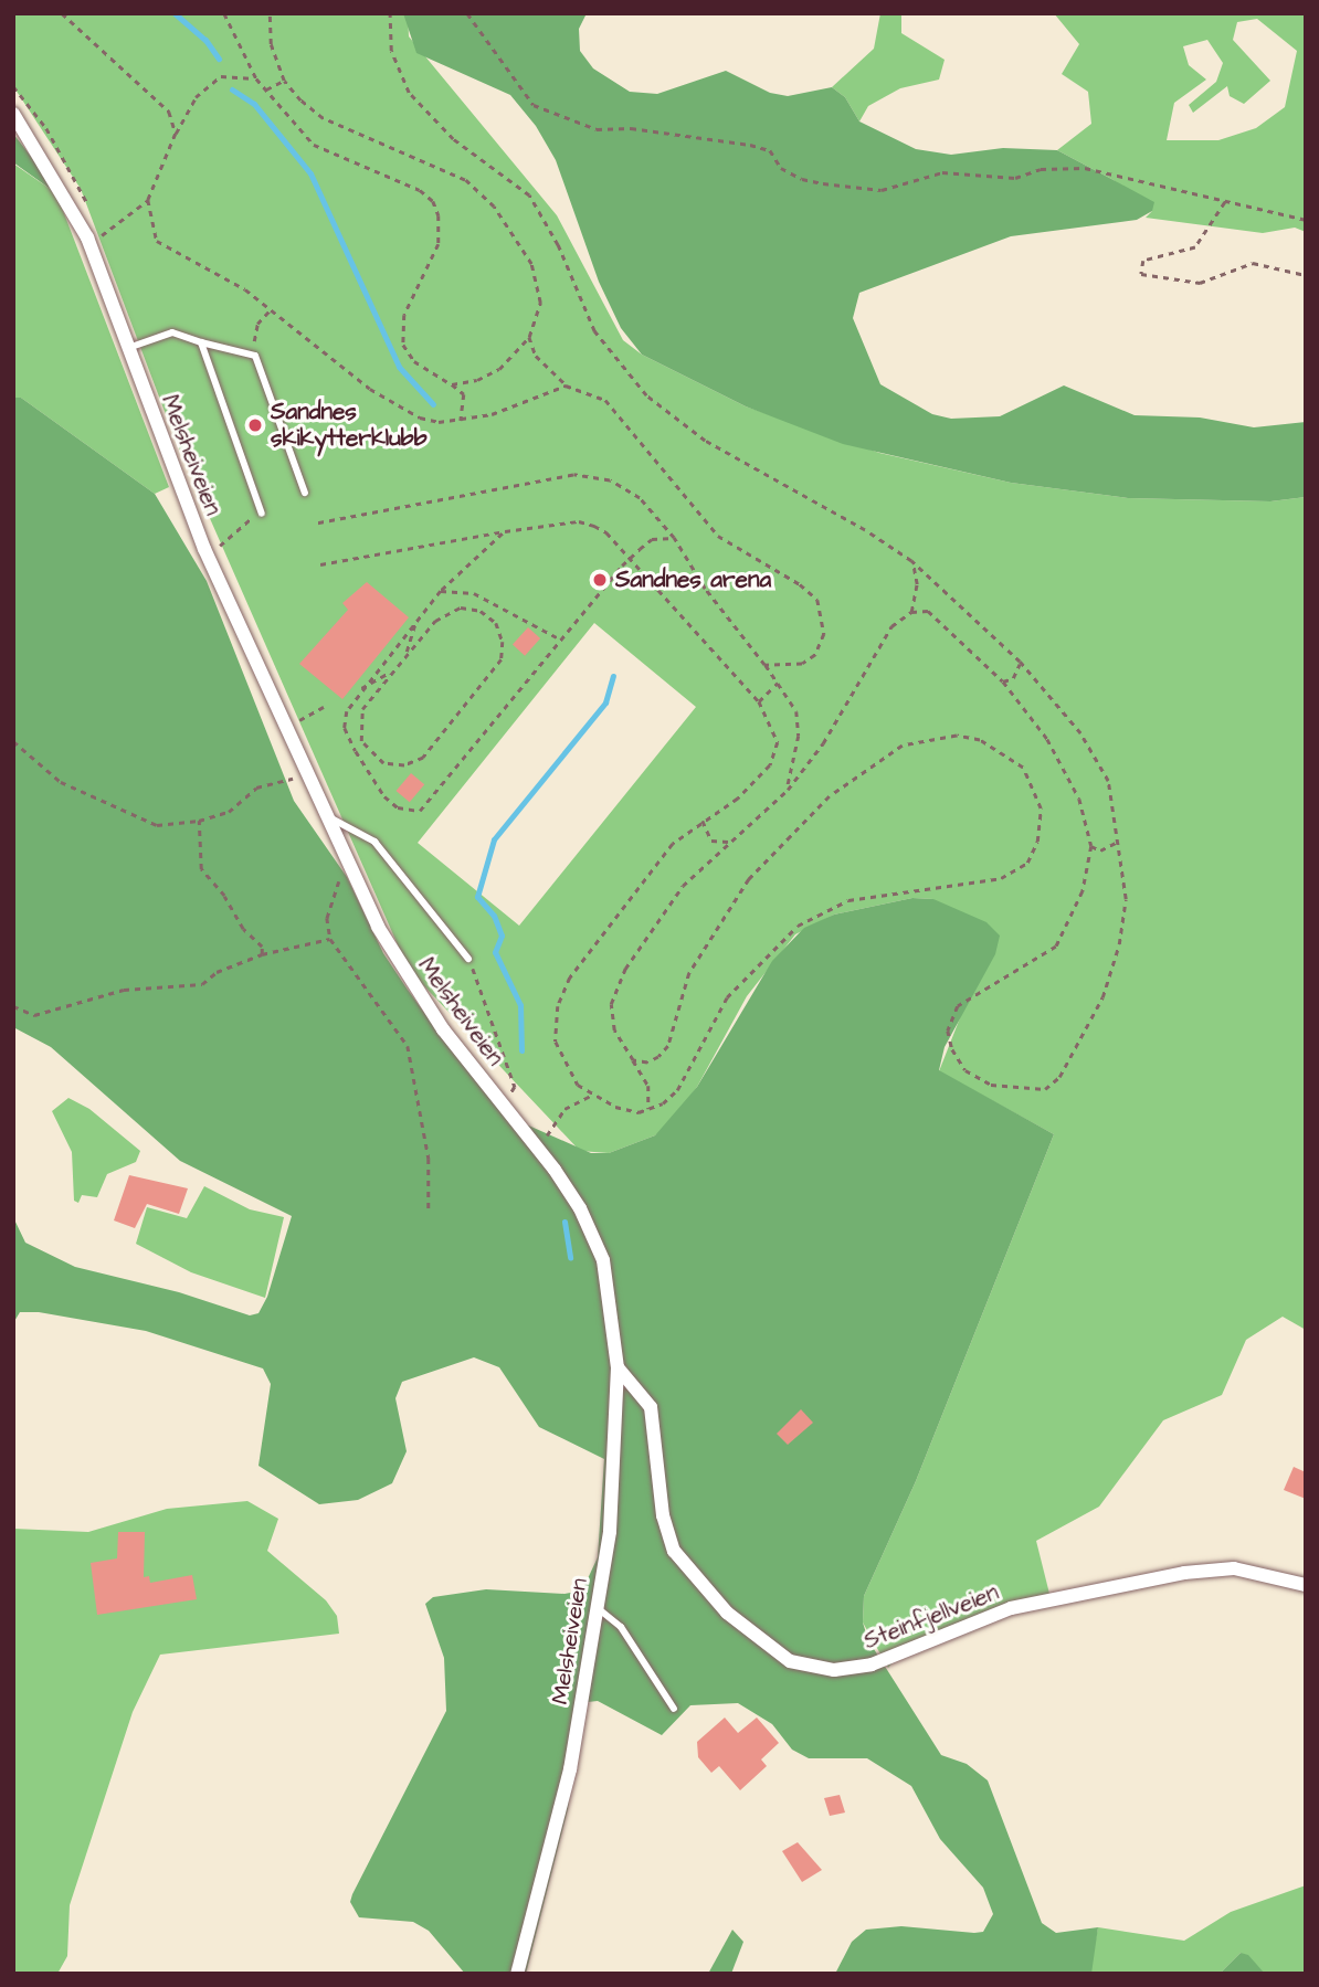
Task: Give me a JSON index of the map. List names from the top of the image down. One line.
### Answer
{"streets":{"street":["Melsheiveien","Steinfjellveien"]},"crossings":[["Melsheiveien","Steinfjellveien"]],"places":["Sandnes skikytterklubb","Sandnes arena"]}
